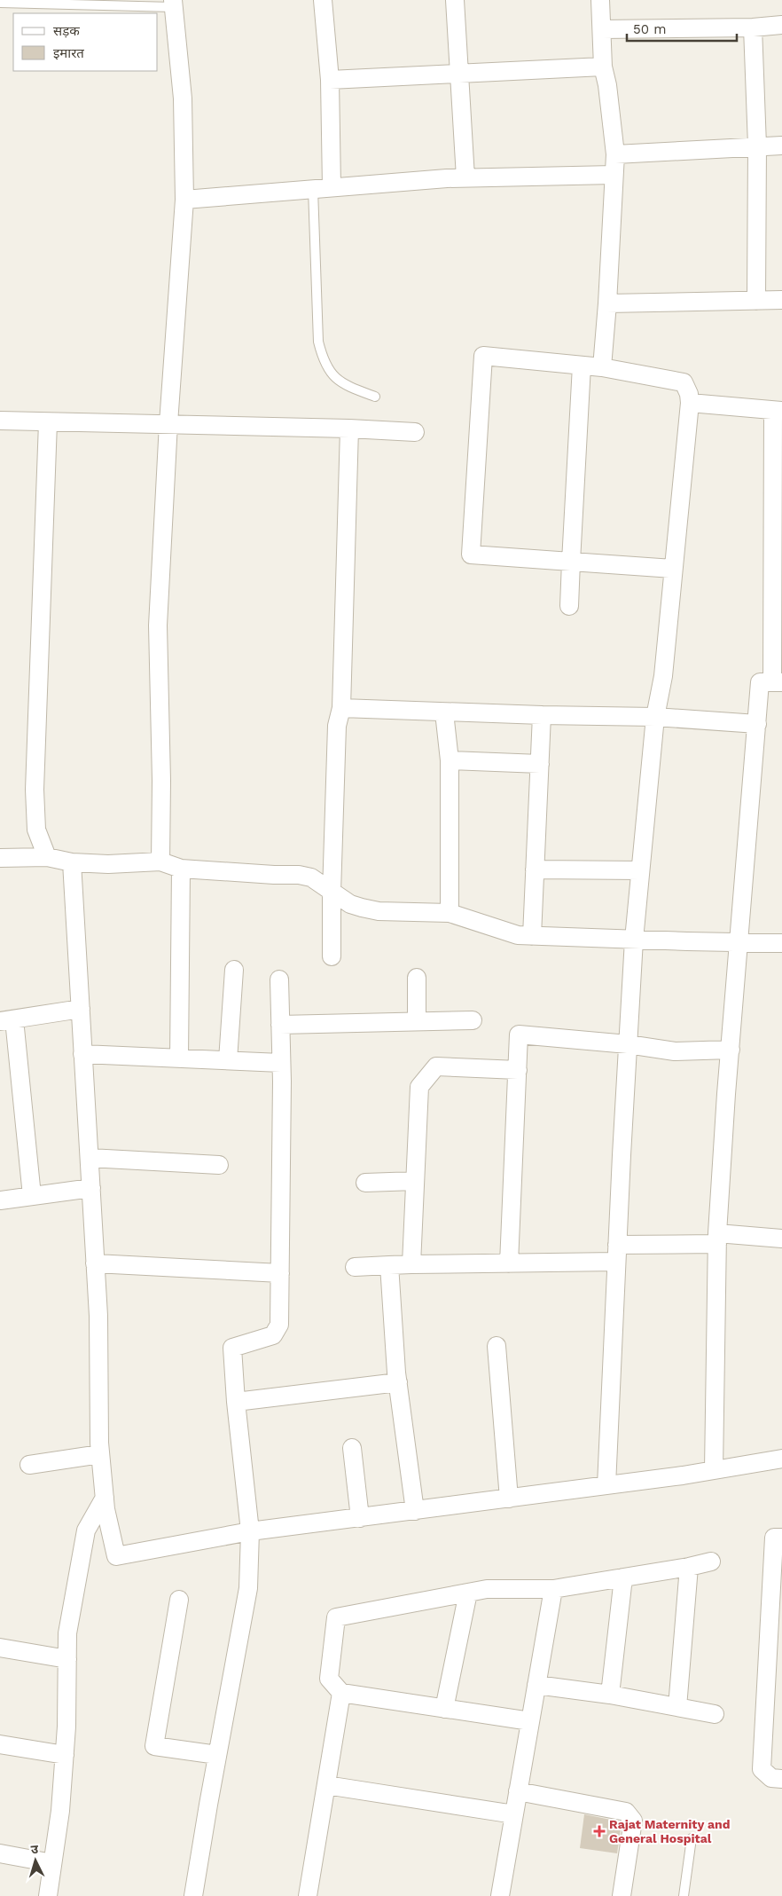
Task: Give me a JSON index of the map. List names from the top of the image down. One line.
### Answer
{"places":{"health":["Rajat Maternity and General Hospital"]},"legend":["सड़क","इमारत"],"scale_bar":"50 m","north":"top"}
